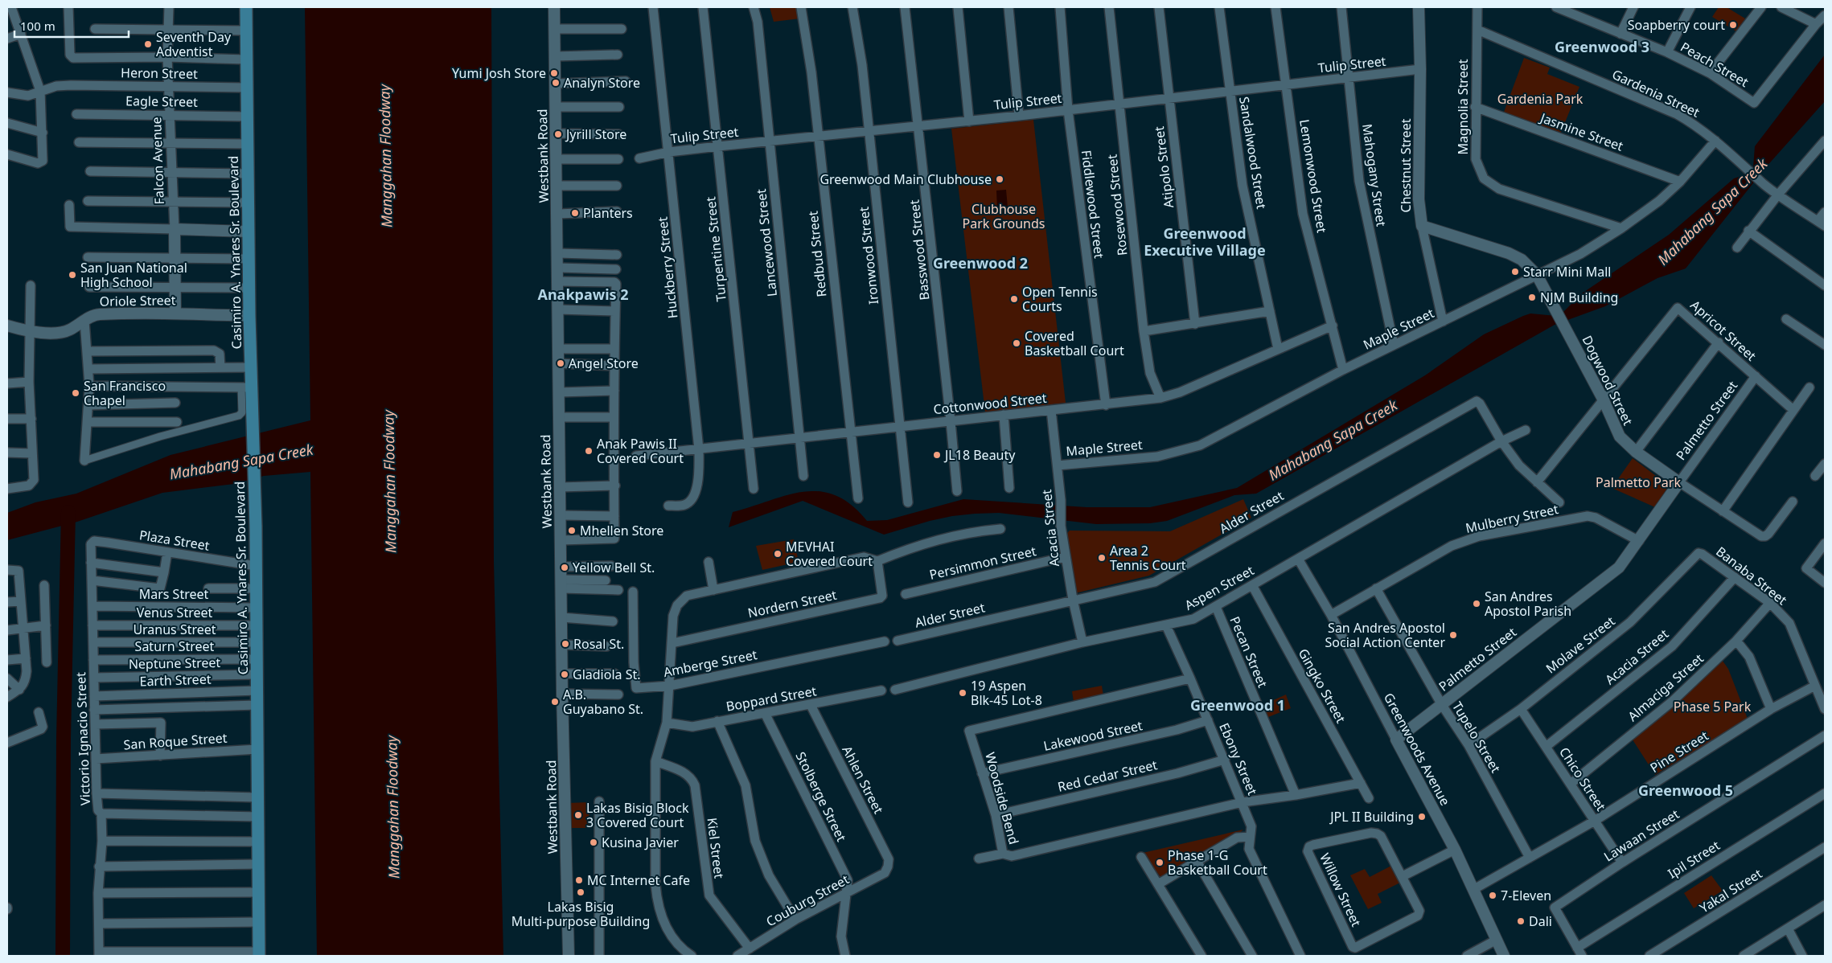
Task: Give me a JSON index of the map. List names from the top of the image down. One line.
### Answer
{"streets":{"main road":["Casimiro A. Ynares Sr. Boulevard"],"street":["Tulip Street","Peach Street","Heron Street","Gardenia Street","Eagle Street","Magnolia Street","Jasmine Street","Sandalwood Street","Westbank Road","Falcon Avenue","Chestnut Street","Atipolo Street","Mahogany Street","Lemonwood Street","Fiddlewood Street","Rosewood Street","Lancewood Street","Turpentine Street","Basswood Street","Redbud Street","Ironwood Street","Huckberry Street","Oriole Street","Maple Street","Apricot Street","Dogwood Street","Cottonwood Street","Palmetto Street","Alder Street","Mulberry Street","Acacia Street","Plaza Street","Persimmon Street","Banaba Street","Aspen Street","Mars Street","Nordern Street","Venus Street","Uranus Street","Molave Street","Saturn Street","Pecan Street","Neptune Street","Amberge Street","Earth Street","Gingko Street","Almaciga Street","Boppard Street","Lakewood Street","Tupelo Street","Victorio Ignacio Street","San Roque Street","Greenwoods Avenue","Pine Street","Ebony Street","Red Cedar Street","Chico Street","Ahlen Street","Stolberge Street","Woodside Bend","Lawaan Street","Kiel Street","Ipil Street","Willow Street","Yakal Street","Couburg Street"]},"crossings":[["Tulip Street","Sandalwood Street"],["Tulip Street","Chestnut Street"],["Tulip Street","Atipolo Street"],["Tulip Street","Mahogany Street"],["Tulip Street","Lemonwood Street"],["Tulip Street","Fiddlewood Street"],["Tulip Street","Rosewood Street"],["Tulip Street","Lancewood Street"],["Tulip Street","Turpentine Street"],["Tulip Street","Basswood Street"],["Tulip Street","Redbud Street"],["Tulip Street","Ironwood Street"],["Tulip Street","Huckberry Street"],["Heron Street","Falcon Avenue"],["Heron Street","Casimiro A. Ynares Sr. Boulevard"],["Gardenia Street","Magnolia Street"],["Gardenia Street","Maple Street"],["Eagle Street","Falcon Avenue"],["Eagle Street","Casimiro A. Ynares Sr. Boulevard"],["Magnolia Street","Jasmine Street"],["Magnolia Street","Maple Street"],["Jasmine Street","Maple Street"],["Sandalwood Street","Cottonwood Street"],["Falcon Avenue","Oriole Street"],["Chestnut Street","Maple Street"],["Chestnut Street","Dogwood Street"],["Mahogany Street","Maple Street"],["Lemonwood Street","Maple Street"],["Lemonwood Street","Cottonwood Street"],["Fiddlewood Street","Cottonwood Street"],["Rosewood Street","Cottonwood Street"],["Lancewood Street","Cottonwood Street"],["Turpentine Street","Cottonwood Street"],["Basswood Street","Cottonwood Street"],["Casimiro A. Ynares Sr. Boulevard","Oriole Street"],["Casimiro A. Ynares Sr. Boulevard","Plaza Street"],["Casimiro A. Ynares Sr. Boulevard","Mars Street"],["Casimiro A. Ynares Sr. Boulevard","Venus Street"],["Casimiro A. Ynares Sr. Boulevard","Uranus Street"],["Casimiro A. Ynares Sr. Boulevard","Saturn Street"],["Casimiro A. Ynares Sr. Boulevard","Neptune Street"],["Casimiro A. Ynares Sr. Boulevard","Earth Street"],["Casimiro A. Ynares Sr. Boulevard","San Roque Street"],["Redbud Street","Cottonwood Street"],["Ironwood Street","Cottonwood Street"],["Huckberry Street","Cottonwood Street"],["Maple Street","Dogwood Street"],["Maple Street","Acacia Street"],["Apricot Street","Dogwood Street"],["Apricot Street","Palmetto Street"],["Apricot Street","Alder Street"],["Dogwood Street","Palmetto Street"],["Cottonwood Street","Acacia Street"],["Palmetto Street","Mulberry Street"],["Palmetto Street","Tupelo Street"],["Palmetto Street","Greenwoods Avenue"],["Alder Street","Acacia Street"],["Alder Street","Aspen Street"],["Mulberry Street","Tupelo Street"],["Mulberry Street","Greenwoods Avenue"],["Acacia Street","Persimmon Street"],["Acacia Street","Banaba Street"],["Acacia Street","Aspen Street"],["Acacia Street","Chico Street"],["Plaza Street","Victorio Ignacio Street"],["Banaba Street","Molave Street"],["Banaba Street","Almaciga Street"],["Banaba Street","Pine Street"],["Aspen Street","Pecan Street"],["Aspen Street","Gingko Street"],["Aspen Street","Greenwoods Avenue"],["Aspen Street","Ebony Street"],["Mars Street","Victorio Ignacio Street"],["Venus Street","Victorio Ignacio Street"],["Uranus Street","Victorio Ignacio Street"],["Molave Street","Tupelo Street"],["Molave Street","Chico Street"],["Saturn Street","Victorio Ignacio Street"],["Pecan Street","Woodside Bend"],["Neptune Street","Victorio Ignacio Street"],["Earth Street","Victorio Ignacio Street"],["Gingko Street","Woodside Bend"],["Almaciga Street","Chico Street"],["Boppard Street","Ahlen Street"],["Boppard Street","Stolberge Street"],["Lakewood Street","Ebony Street"],["Lakewood Street","Woodside Bend"],["Tupelo Street","Pine Street"],["Victorio Ignacio Street","San Roque Street"],["Greenwoods Avenue","Pine Street"],["Pine Street","Chico Street"],["Ebony Street","Red Cedar Street"],["Ebony Street","Woodside Bend"],["Red Cedar Street","Woodside Bend"],["Chico Street","Lawaan Street"],["Ahlen Street","Couburg Street"],["Stolberge Street","Couburg Street"],["Lawaan Street","Ipil Street"],["Kiel Street","Couburg Street"]],"districts":["Greenwood 3","Greenwood Executive Village","Greenwood 2","Anakpawis 2","Greenwood 1","Greenwood 5"],"water":["Manggahan Floodway","Mahabang Sapa Creek"],"parks":["Gardenia Park","Clubhouse Park Grounds","Palmetto Park","Phase 5 Park"],"places":["Soapberry court","Seventh Day Adventist","Yumi Josh Store","Analyn Store","Jyrill Store","Greenwood Main Clubhouse","Planters","Starr Mini Mall","San Juan National High School","NJM Building","Open Tennis Courts","Covered Basketball Court","Angel Store","San Francisco Chapel","Anak Pawis II Covered Court","JL18 Beauty","Mhellen Store","MEVHAI Covered Court","Area 2 Tennis Court","Yellow Bell St.","San Andres Apostol Parish","San Andres Apostol Social Action Center","Rosal St.","Gladiola St.","19 Aspen Blk-45 Lot-8","A.B. Guyabano St.","Lakas Bisig Block 3 Covered Court","JPL II Building","Kusina Javier","Phase 1-G Basketball Court","MC Internet Cafe","Lakas Bisig Multi-purpose Building","7-Eleven","Dali"],"scale_bar":"100 m"}
